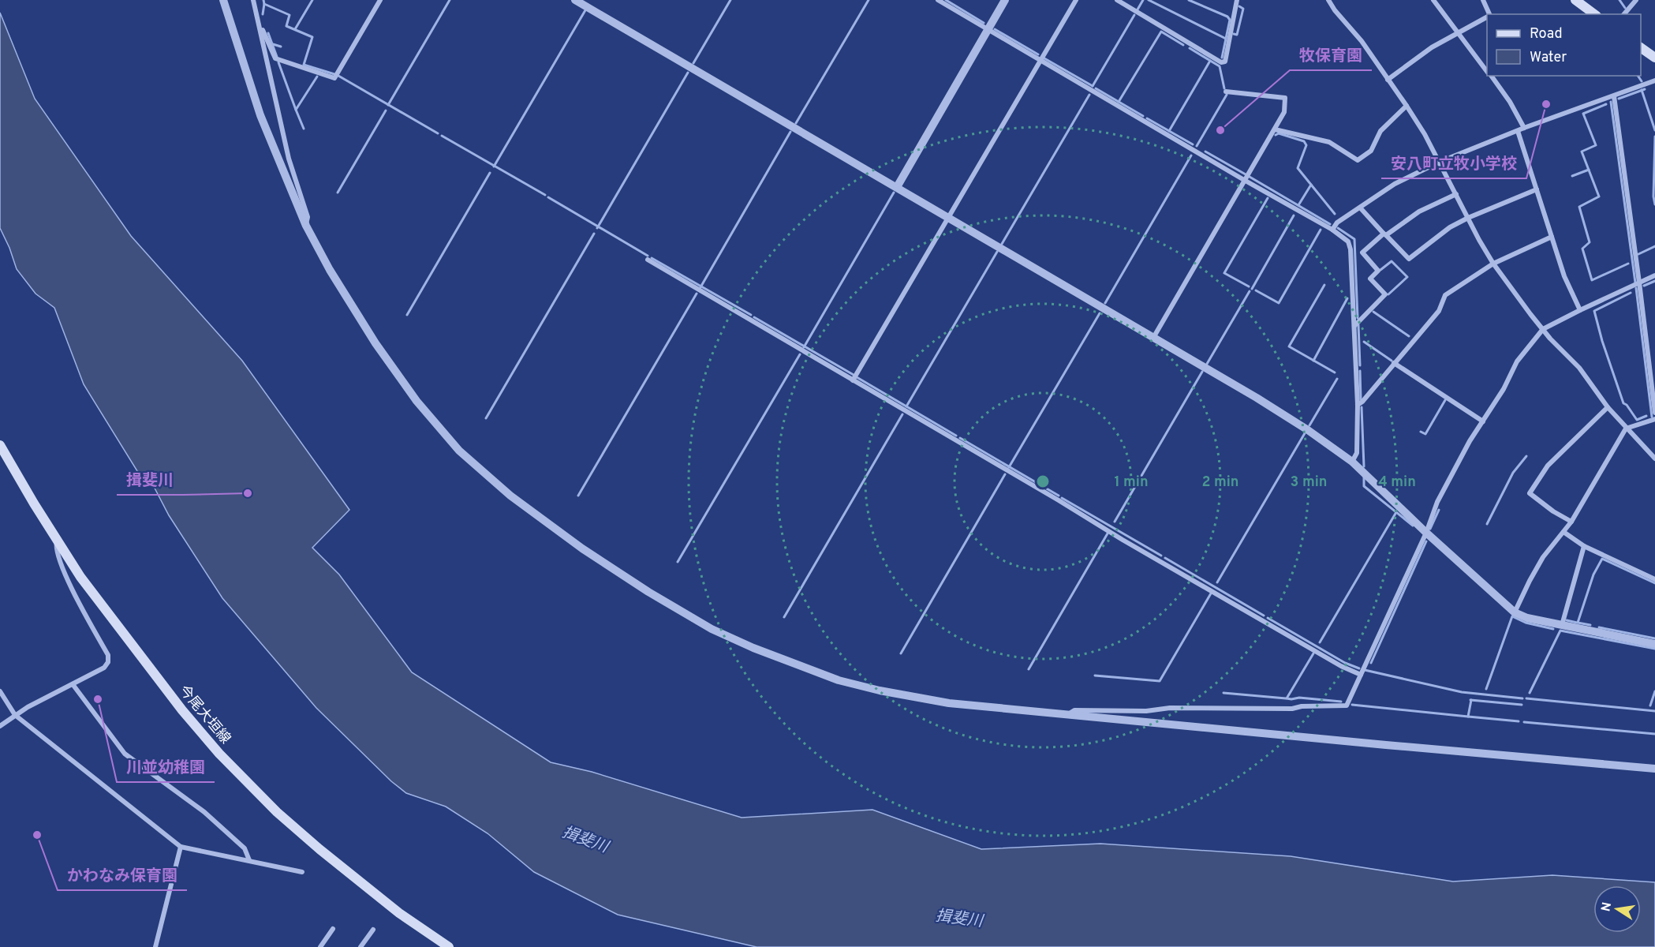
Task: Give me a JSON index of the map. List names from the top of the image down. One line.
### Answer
{"streets":{"main road":["今尾大垣線"]},"water":["揖斐川"],"places":["安八町立牧小学校","牧保育園","揖斐川","川並幼稚園","かわなみ保育園"],"legend":["Road","Water"],"north":"left","rings":["1 min","2 min","3 min","4 min"]}
